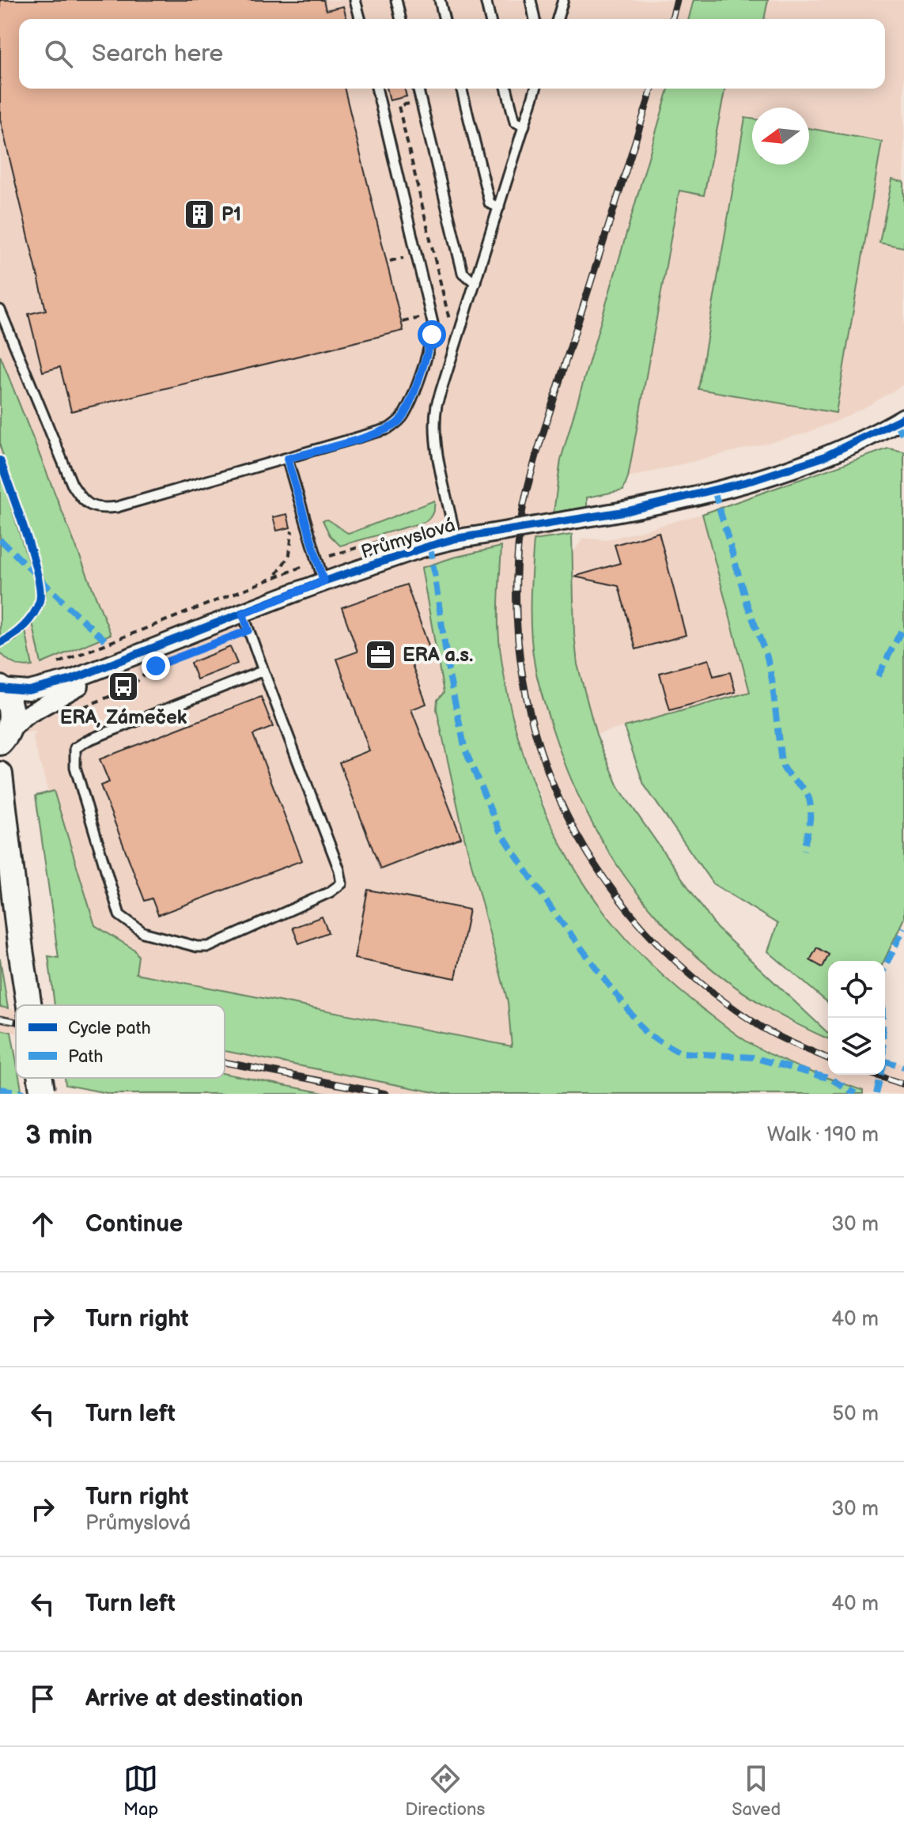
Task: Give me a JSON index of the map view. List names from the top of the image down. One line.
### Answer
{"streets":{"main road":["Průmyslová"]},"places":{"building":["P1"],"office":["ERA a.s."],"bus stop":["ERA, Zámeček"]},"legend":["Cycle path","Path"],"north":"left","page":{"search":"Search here","heading":["3 min","Walk · 190 m"],"list":[["Continue","30 m"],["Turn right","40 m"],["Turn left","50 m"],["Turn right","Průmyslová","30 m"],["Turn left","40 m"],"Arrive at destination"],"nav":["Map","Directions","Saved"]}}
